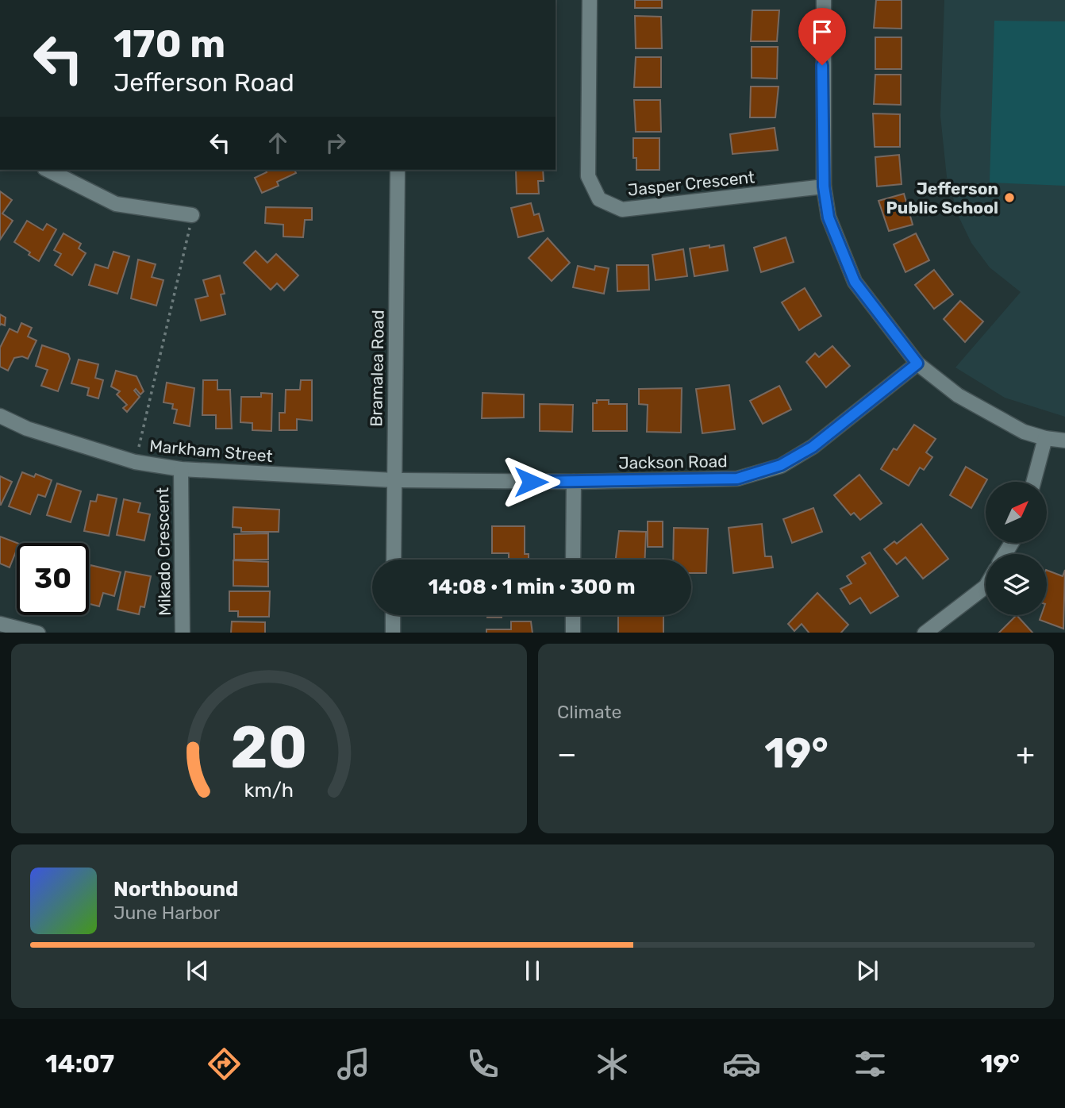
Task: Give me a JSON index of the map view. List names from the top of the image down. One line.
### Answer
{"streets":{"street":["Jasper Crescent","Bramalea Road","Markham Street","Jackson Road","Mikado Crescent"]},"crossings":[["Bramalea Road","Markham Street"],["Bramalea Road","Jackson Road"],["Markham Street","Jackson Road"],["Markham Street","Mikado Crescent"]],"places":["Jefferson Public School"],"north":"top right","page":{"turn":["170 m","Jefferson Road"],"limit":"30","trip":"14:08 · 1 min · 300 m","tile":"Climate","heat":["−","19°","+"],"song":["Northbound","June Harbor"],"tabs":["14:07","19°"],"gauge":["20","km/h"]}}
